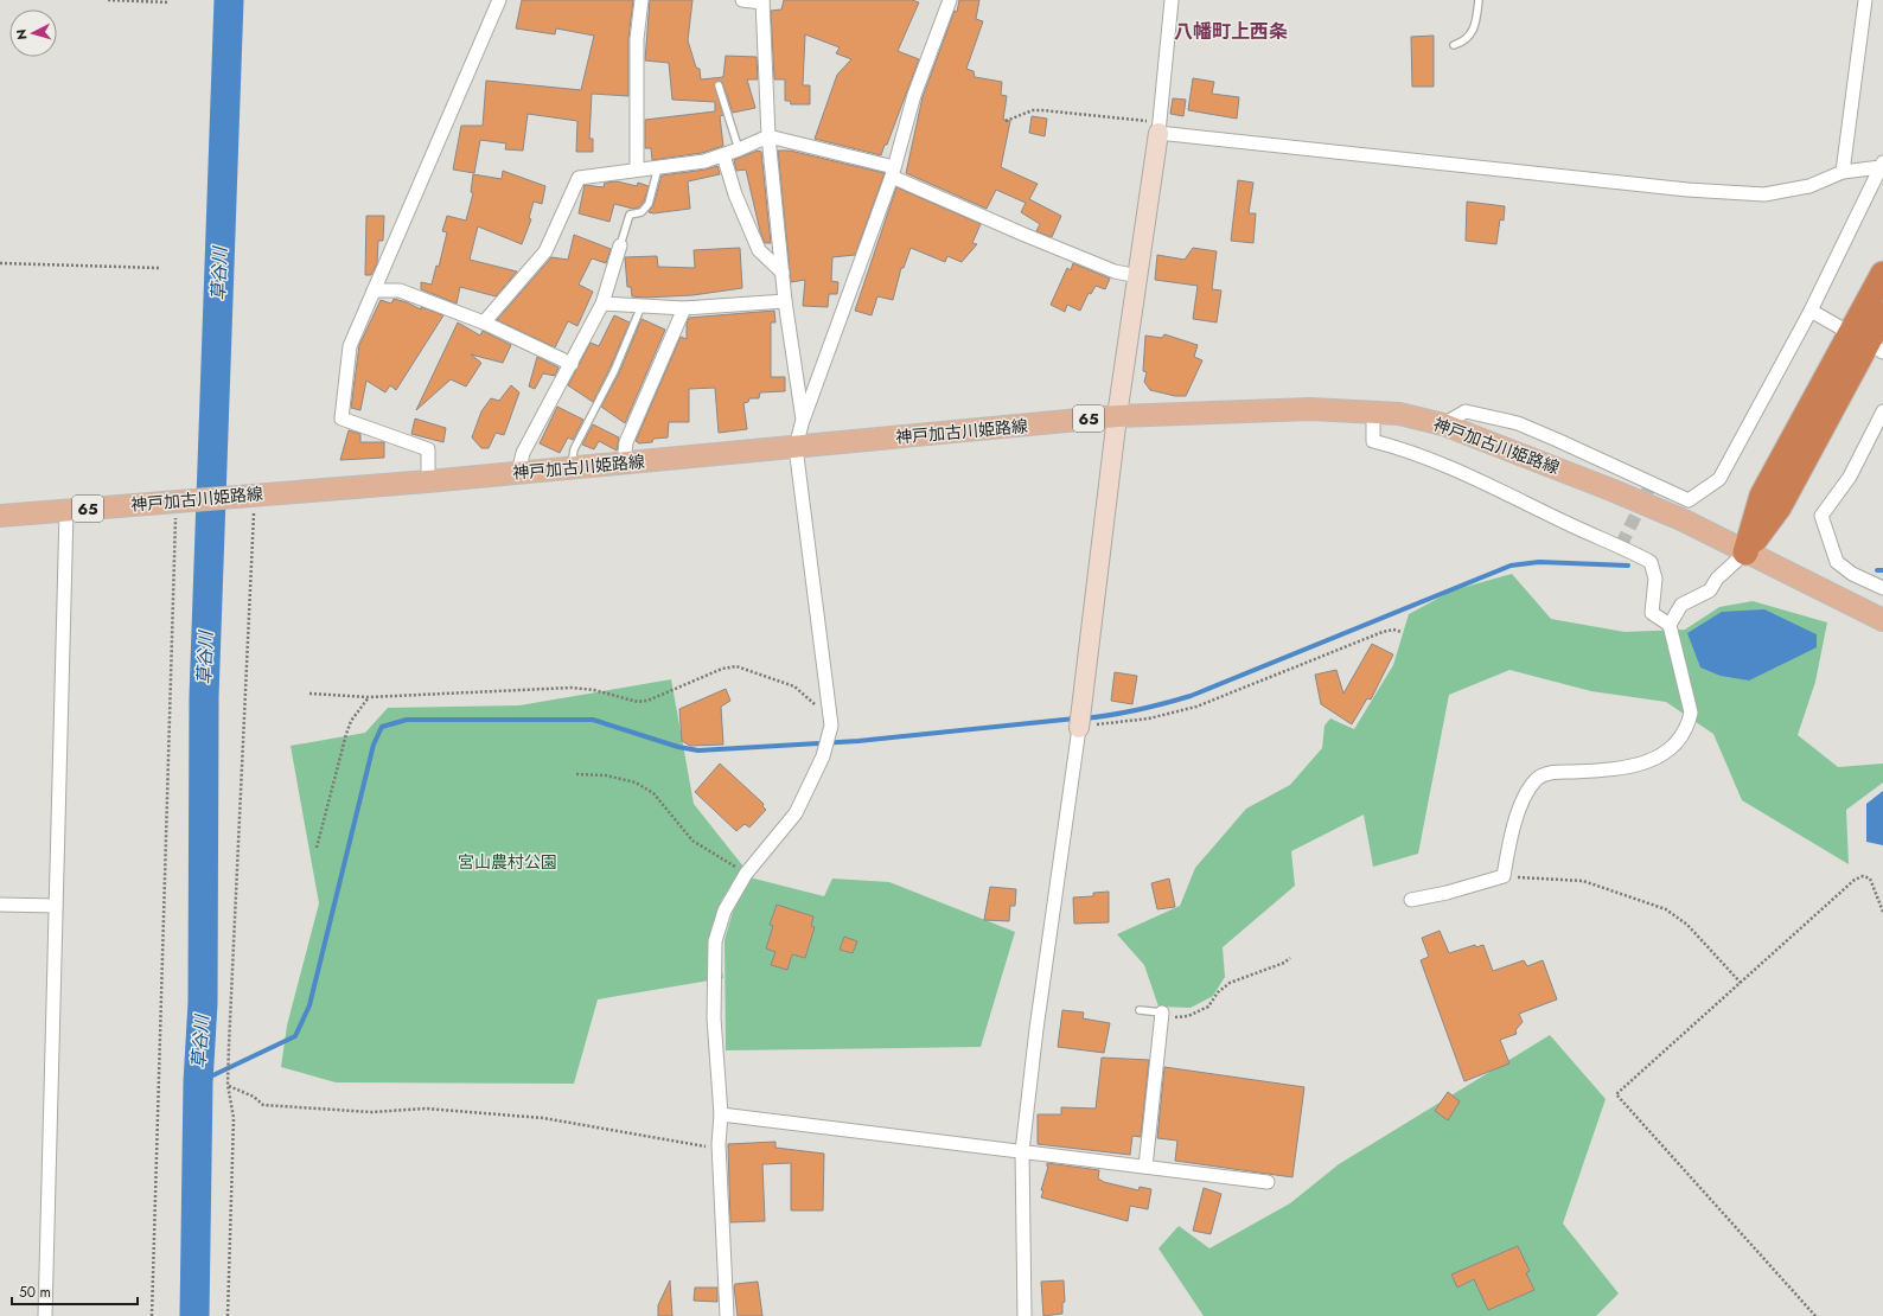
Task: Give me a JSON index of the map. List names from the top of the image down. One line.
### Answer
{"streets":{"main road":["65","神戸加古川姫路線"]},"districts":["八幡町上西条"],"water":["草谷川"],"parks":["宮山農村公園"],"scale_bar":"50 m","north":"left"}
